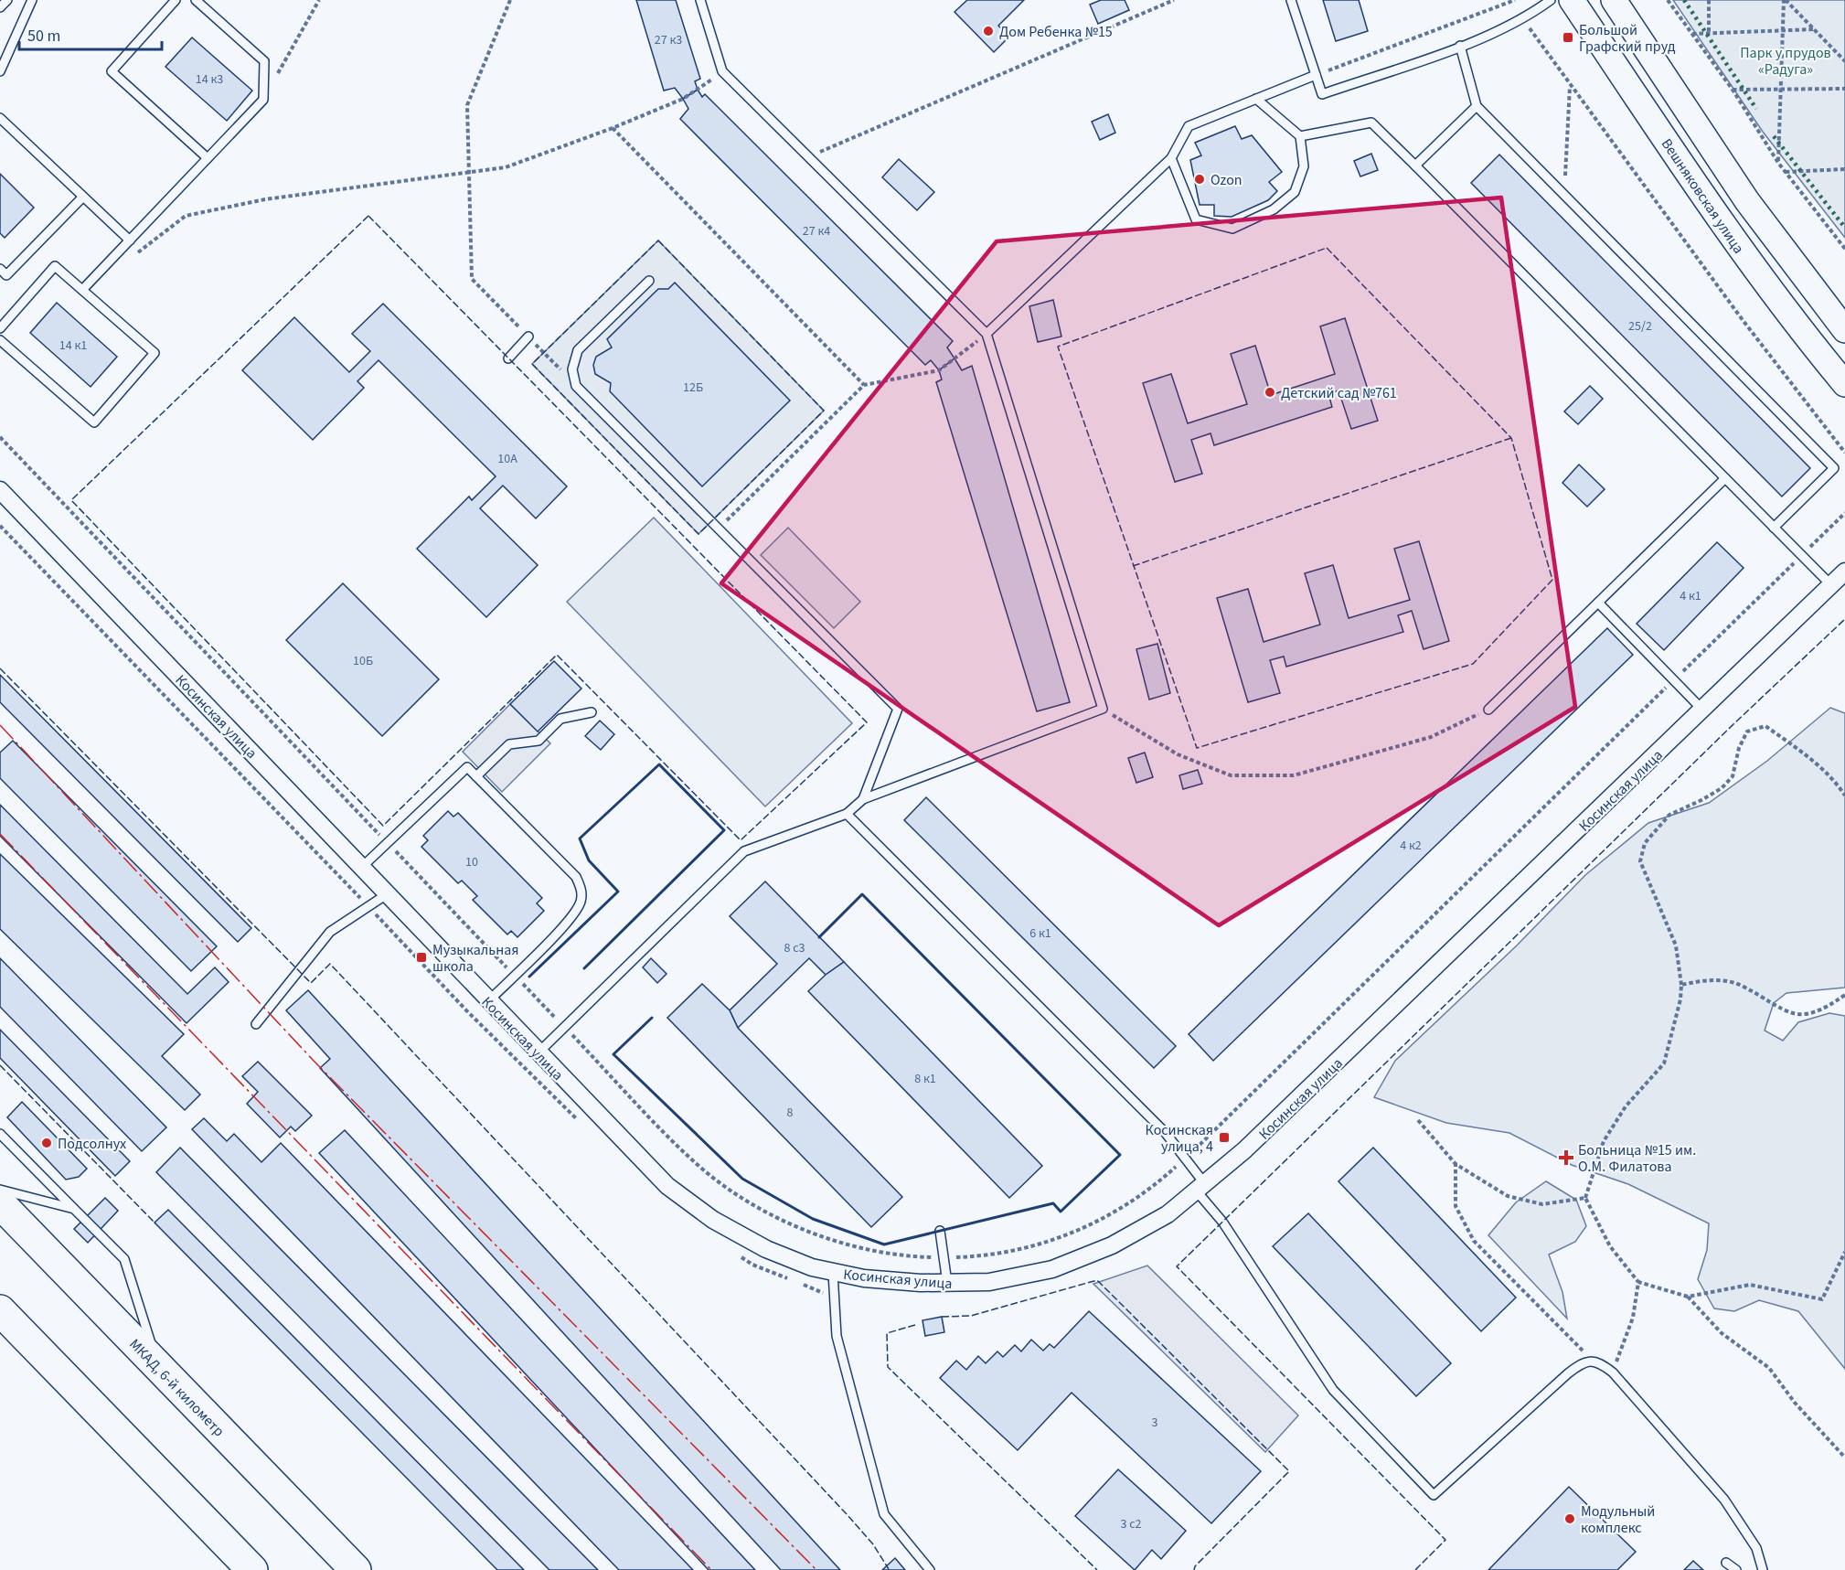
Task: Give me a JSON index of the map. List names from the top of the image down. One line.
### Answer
{"streets":{"highway":["МКАД, 6-й километр"],"main road":["Вешняковская улица"],"street":["Косинская улица"]},"parks":["Парк у прудов «Радуга»"],"places":{"other":["Дом Ребенка №15","Ozon","Детский сад №761","Подсолнух","Модульный комплекс"],"transit":["Большой Графский пруд","Музыкальная школа","Косинская улица, 4"],"health":["Больница №15 им. О.М. Филатова"]},"house_numbers":["27 к3","14 к3","27 к4","25/2","14 к1","12Б","10А","4 к1","10Б","4 к2","10","6 к1","8 с3","8 к1","8","3","3 с2"],"scale_bar":"50 m"}
